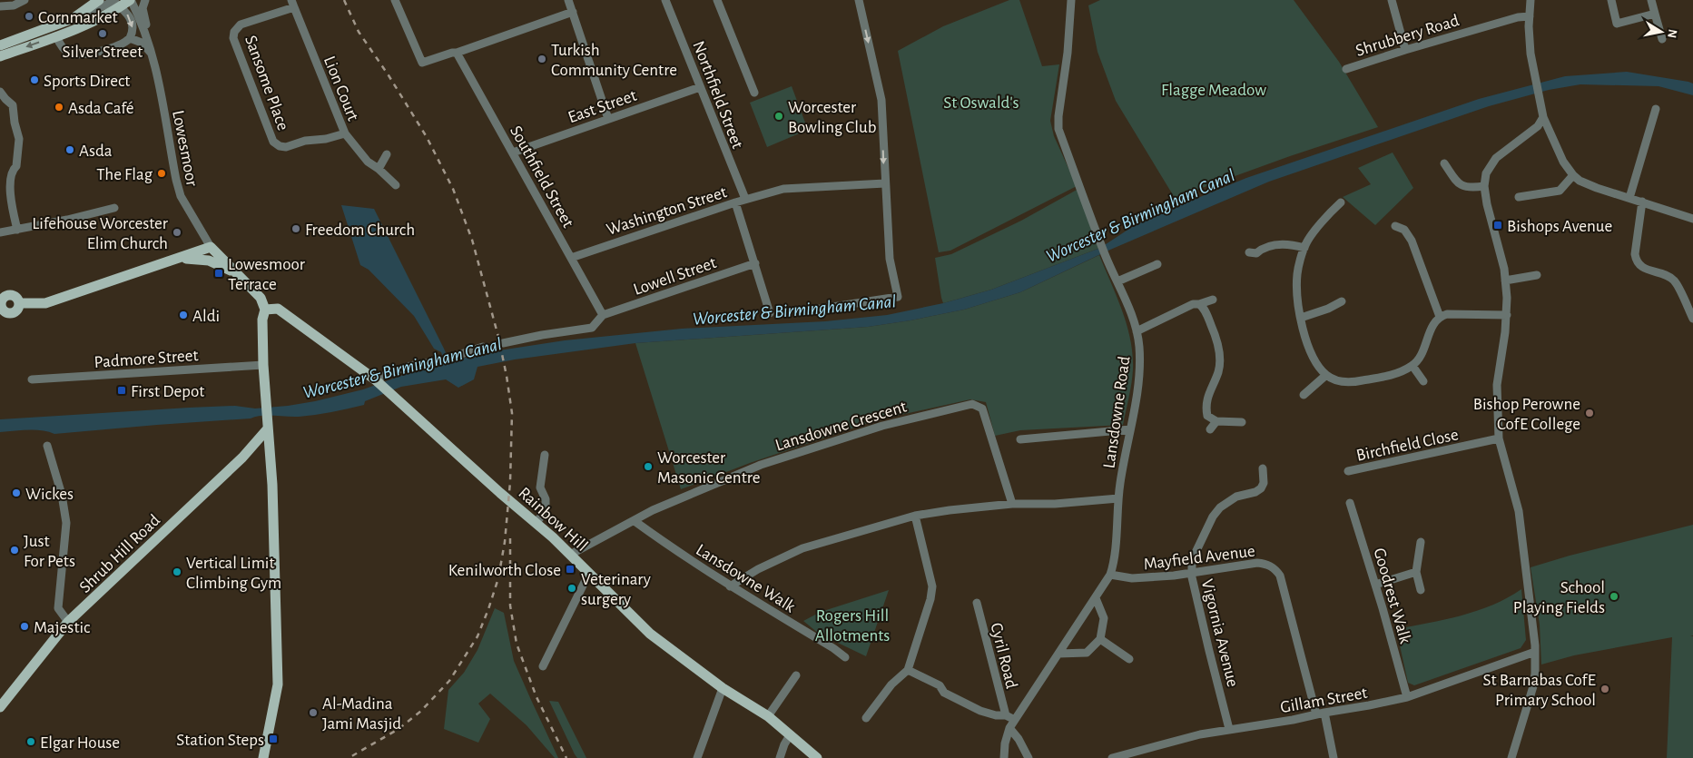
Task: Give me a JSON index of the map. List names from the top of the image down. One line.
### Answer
{"streets":{"main road":["Rainbow Hill","Shrub Hill Road"],"street":["Shrubbery Road","Sansome Place","Lion Court","Northfield Street","East Street","Lowesmoor","Southfield Street","Washington Street","Lowell Street","Padmore Street","Lansdowne Road","Lansdowne Crescent","Birchfield Close","Mayfield Avenue","Lansdowne Walk","Goodrest Walk","Vigornia Avenue","Cyril Road","Gillam Street"]},"crossings":[["Sansome Place","Lion Court"],["Northfield Street","East Street"],["Northfield Street","Washington Street"],["East Street","Southfield Street"],["Southfield Street","Washington Street"],["Southfield Street","Lowell Street"],["Lansdowne Road","Mayfield Avenue"],["Lansdowne Crescent","Rainbow Hill"],["Lansdowne Crescent","Lansdowne Walk"],["Mayfield Avenue","Vigornia Avenue"],["Mayfield Avenue","Gillam Street"],["Goodrest Walk","Gillam Street"],["Vigornia Avenue","Gillam Street"]],"water":["Worcester & Birmingham Canal"],"parks":["Flagge Meadow","St Oswald's","Rogers Hill Allotments"],"places":{"other":["Cornmarket","Silver Street","Turkish Community Centre","Sports Direct","Asda Café","Worcester Bowling Club","Asda","The Flag","Freedom Church","Lifehouse Worcester Elim Church","Aldi","Bishop Perowne CofE College","Worcester Masonic Centre","Wickes","Just For Pets","Vertical Limit Climbing Gym","Veterinary surgery","School Playing Fields","Majestic","St Barnabas CofE Primary School","Al-Madina Jami Masjid","Elgar House"],"transit":["Bishops Avenue","Lowesmoor Terrace","First Depot","Kenilworth Close","Station Steps"]},"north":"right"}
